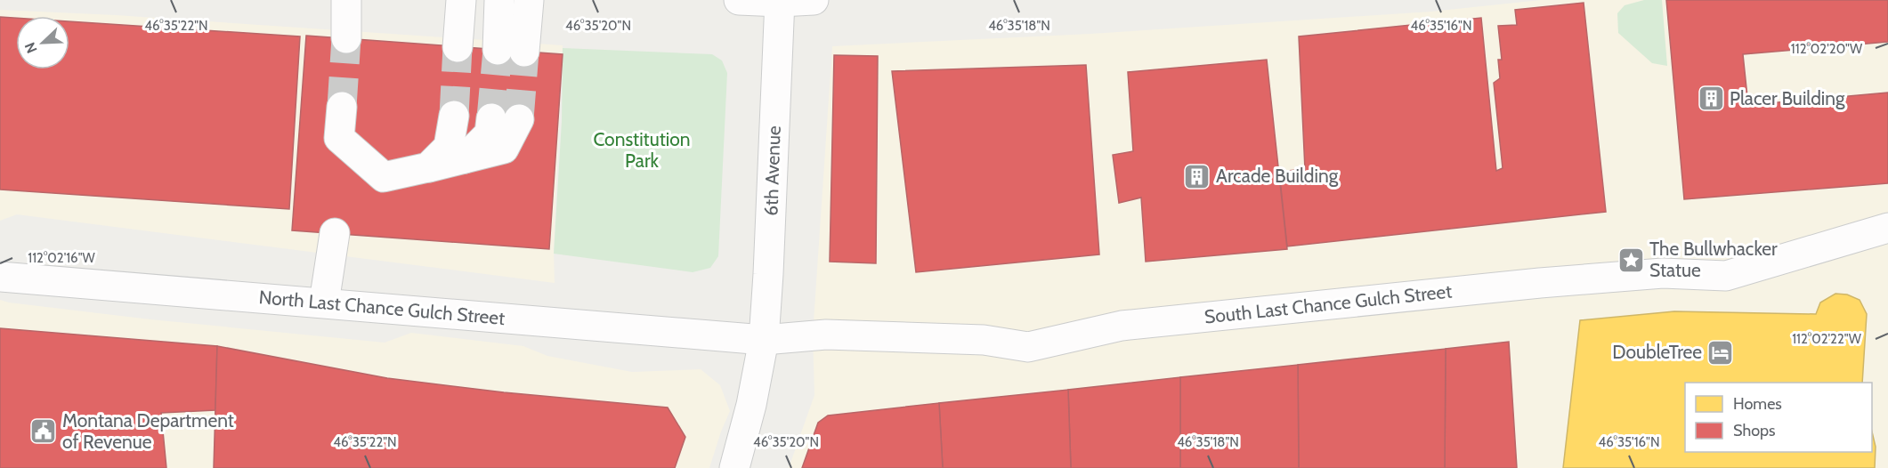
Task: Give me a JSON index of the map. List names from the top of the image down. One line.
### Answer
{"streets":{"street":["6th Avenue","South Last Chance Gulch Street","North Last Chance Gulch Street"]},"crossings":[["6th Avenue","South Last Chance Gulch Street"],["6th Avenue","North Last Chance Gulch Street"],["South Last Chance Gulch Street","North Last Chance Gulch Street"]],"parks":["Constitution Park"],"places":{"building":["Placer Building","Arcade Building"],"place":["The Bullwhacker Statue"],"hotel":["DoubleTree"],"public building":["Montana Department of Revenue"]},"legend":["Homes","Shops"],"north":"bottom left","coordinates":["46°35'22\"N","46°35'20\"N","46°35'18\"N","46°35'16\"N","112°02'20\"W","112°02'16\"W","112°02'22\"W"]}
